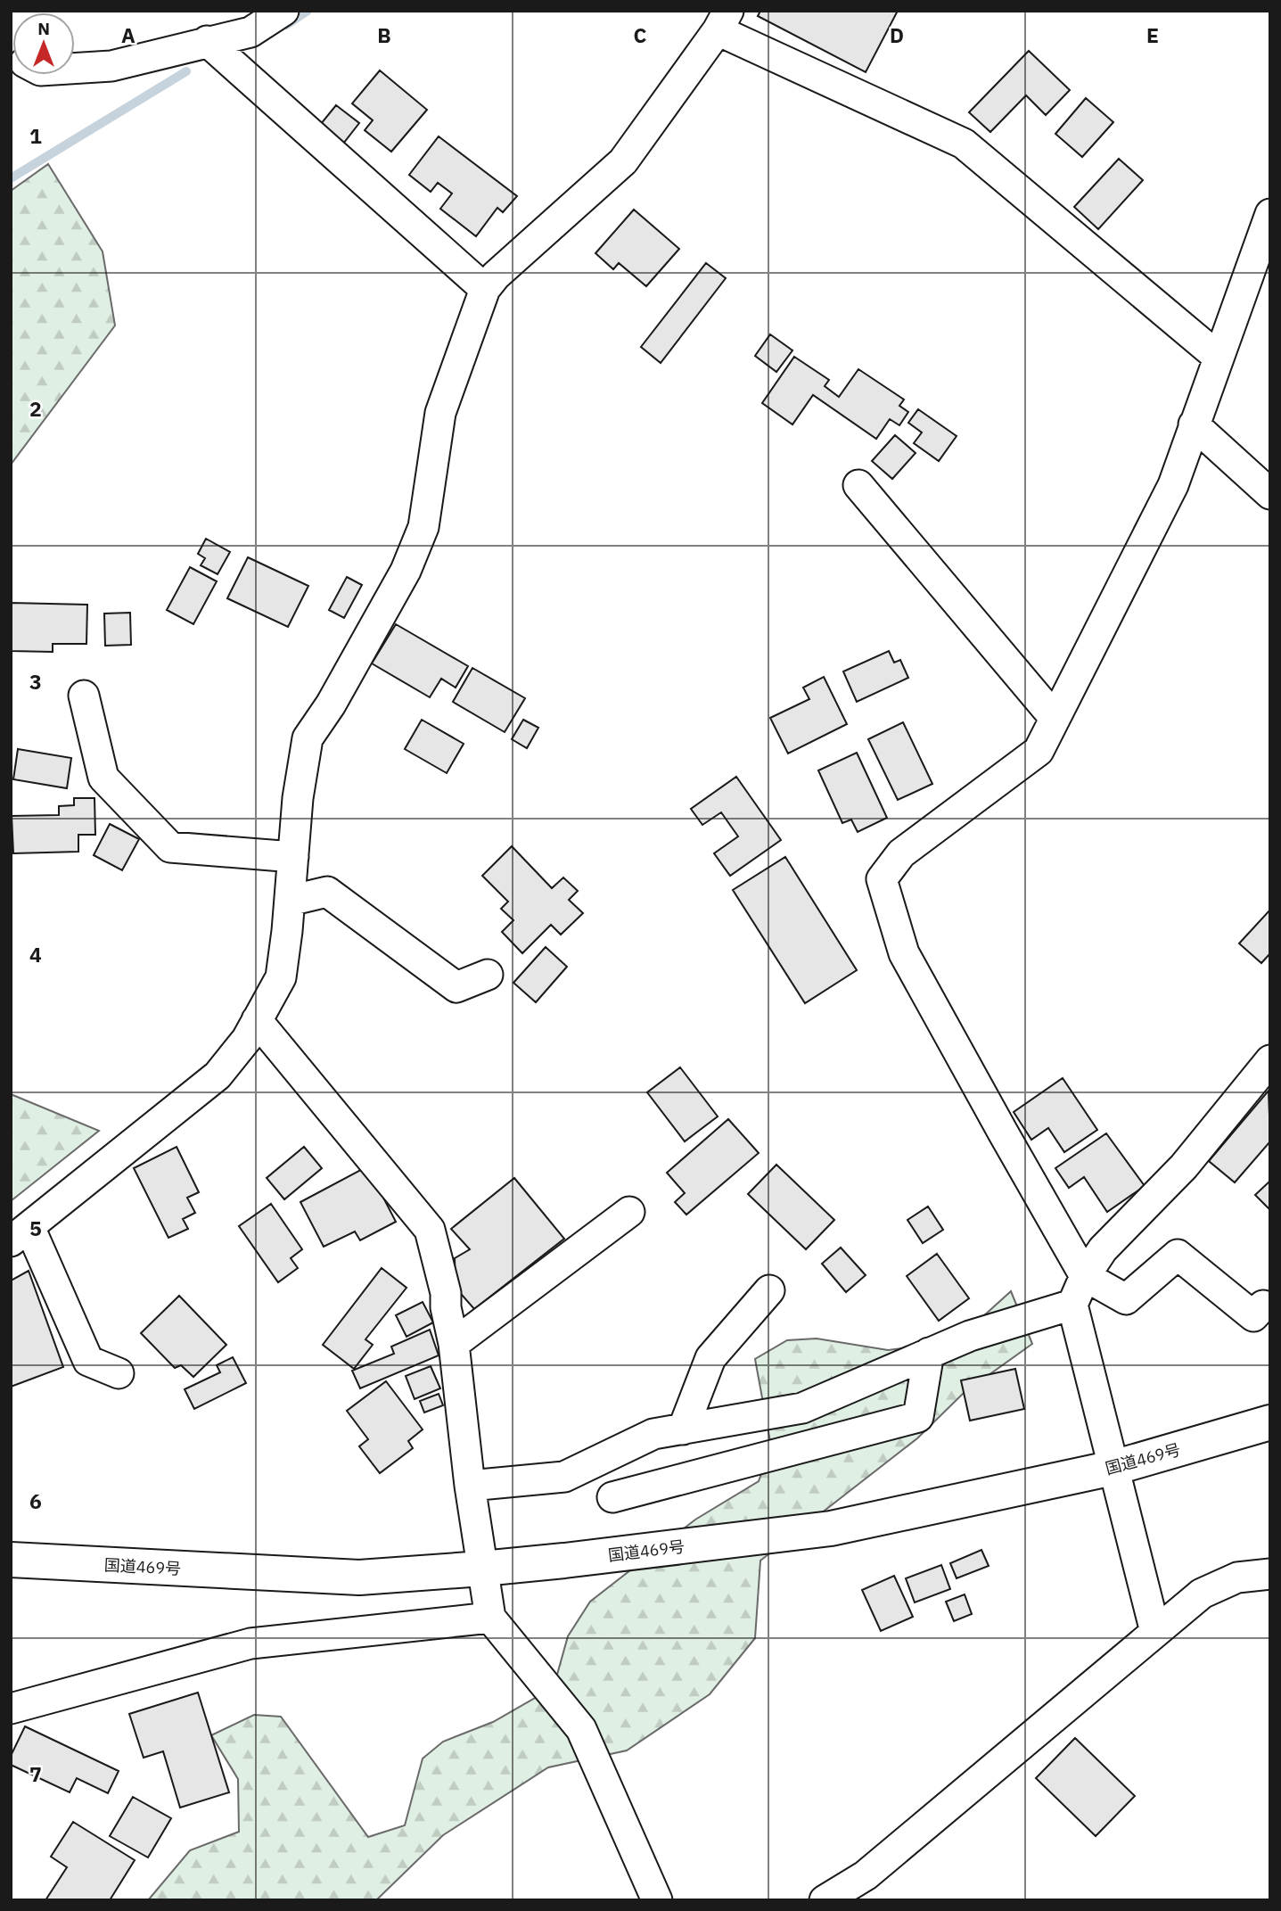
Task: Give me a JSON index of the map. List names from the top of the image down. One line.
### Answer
{"streets":{"highway":["国道469号"]},"north":"top","grid":{"columns":["A","B","C","D","E"],"rows":["1","2","3","4","5","6","7"]}}
